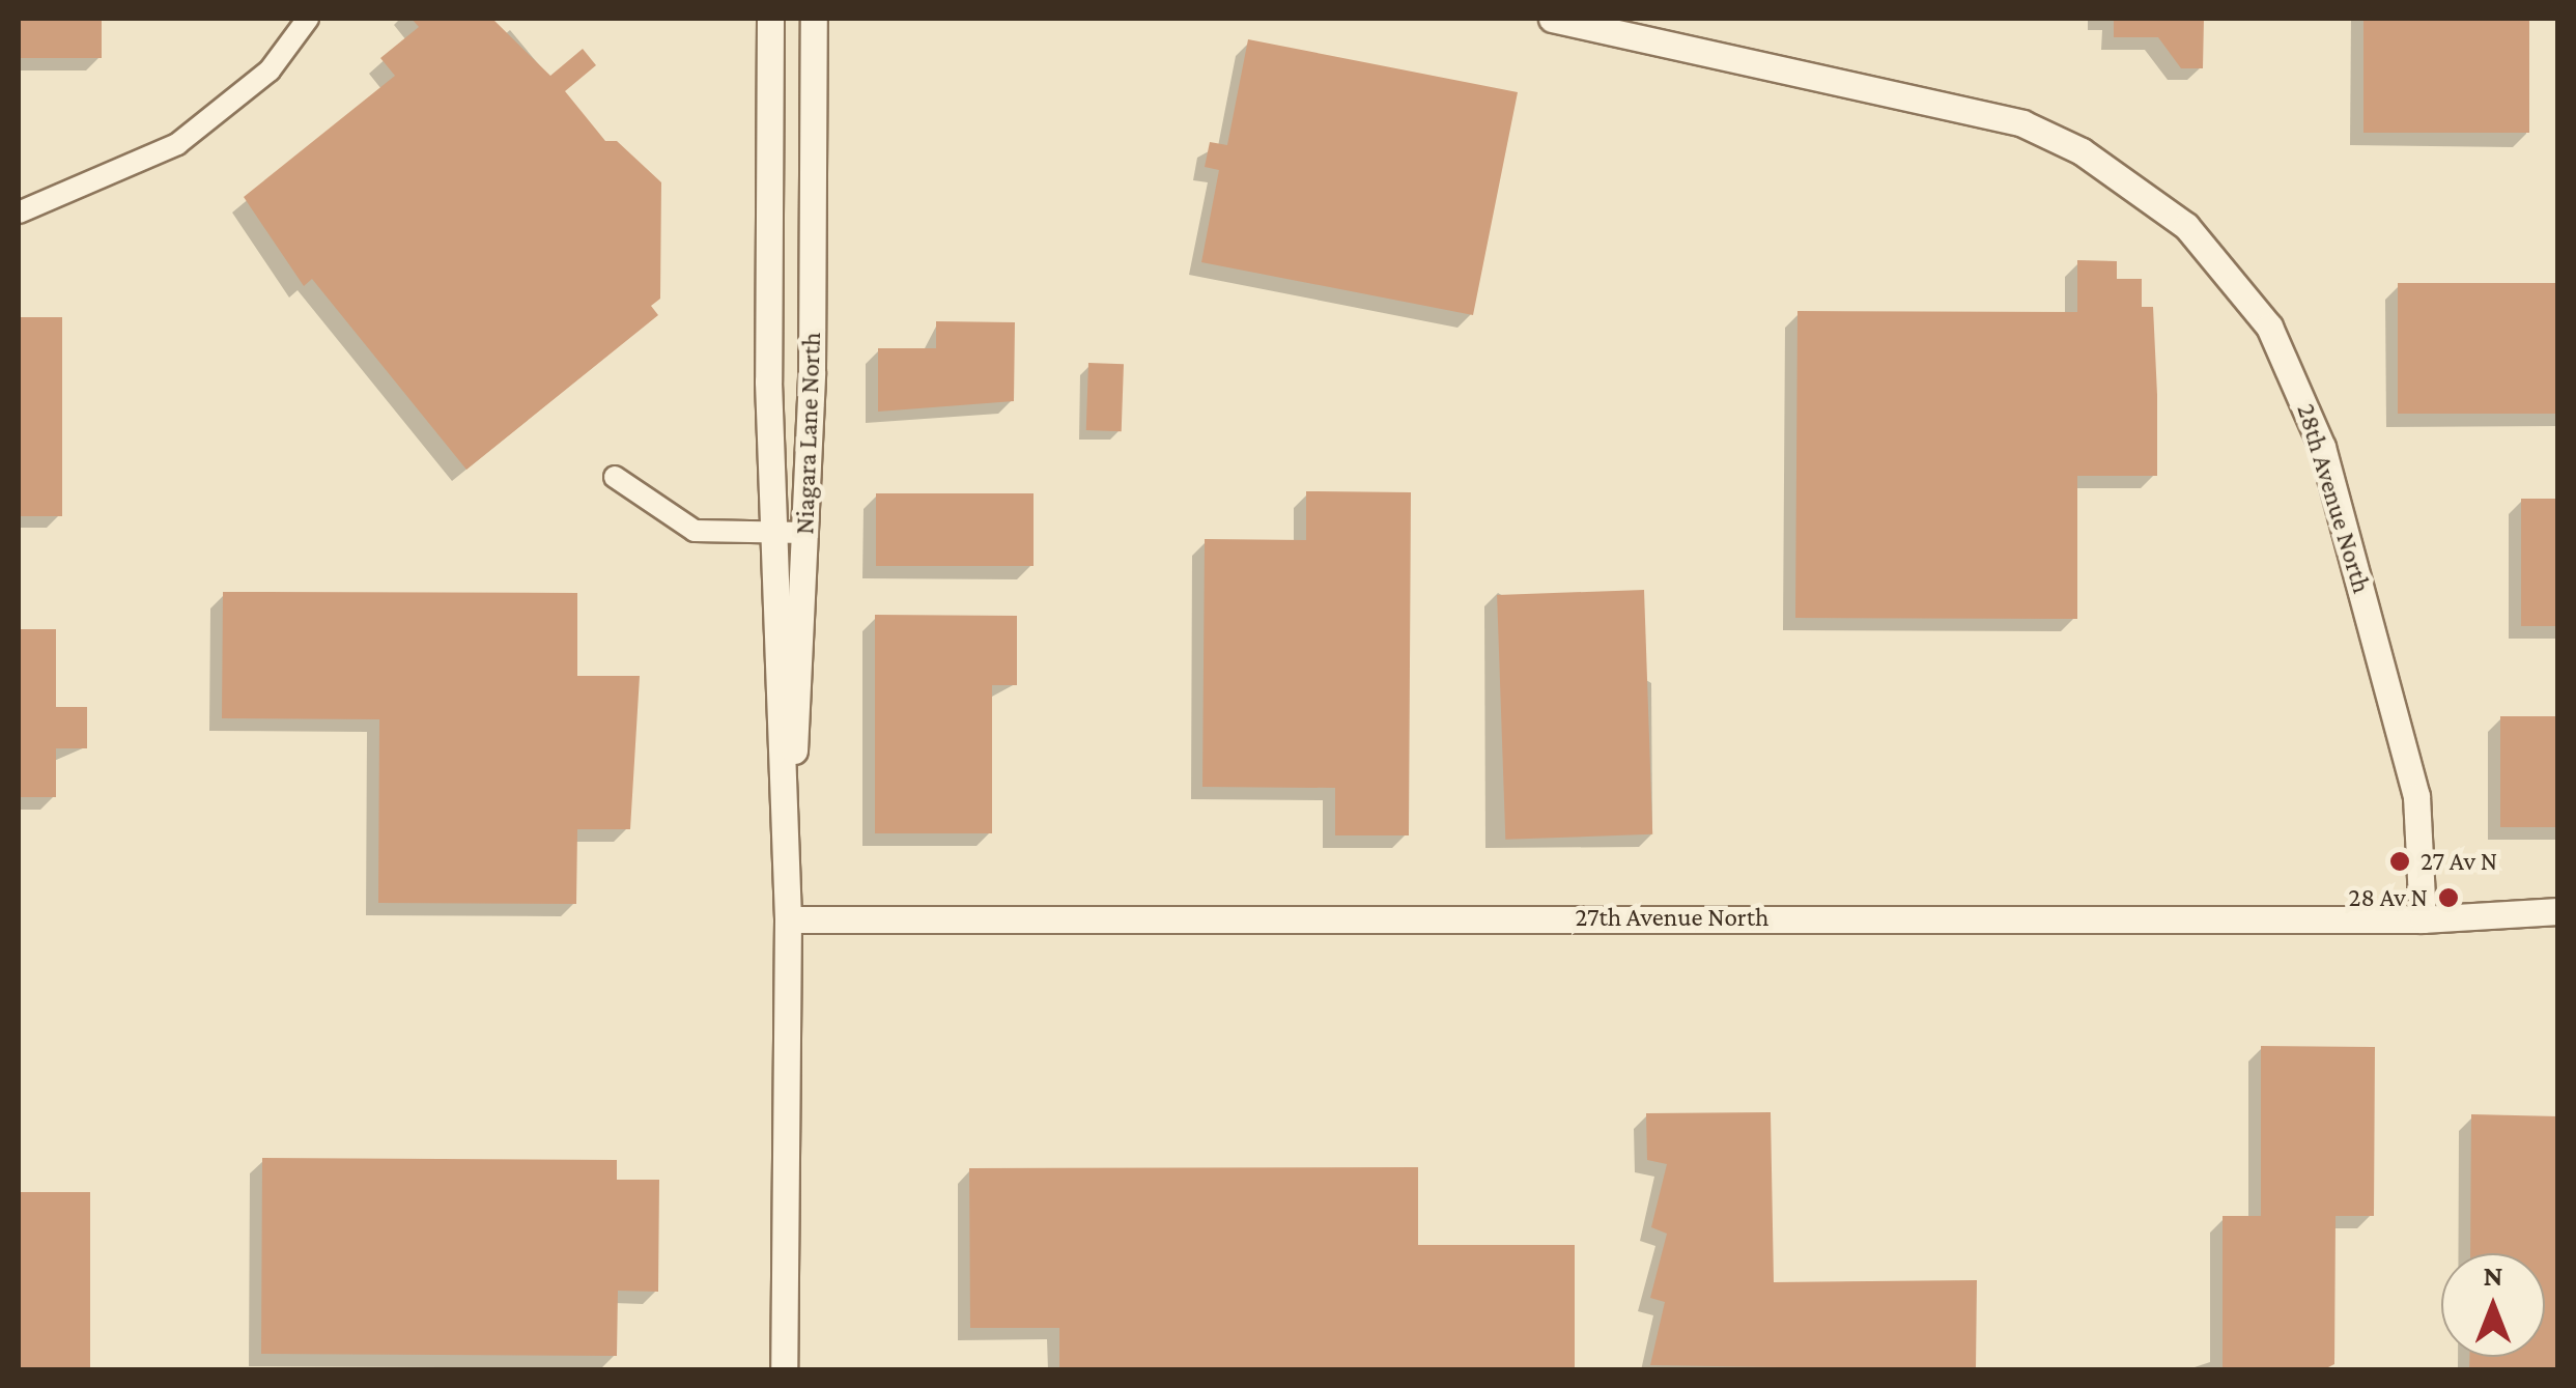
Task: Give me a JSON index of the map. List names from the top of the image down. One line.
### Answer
{"streets":{"street":["Niagara Lane North","28th Avenue North","27th Avenue North"]},"crossings":[["Niagara Lane North","27th Avenue North"],["28th Avenue North","27th Avenue North"]],"places":["27 Av N","28 Av N"],"north":"top"}
